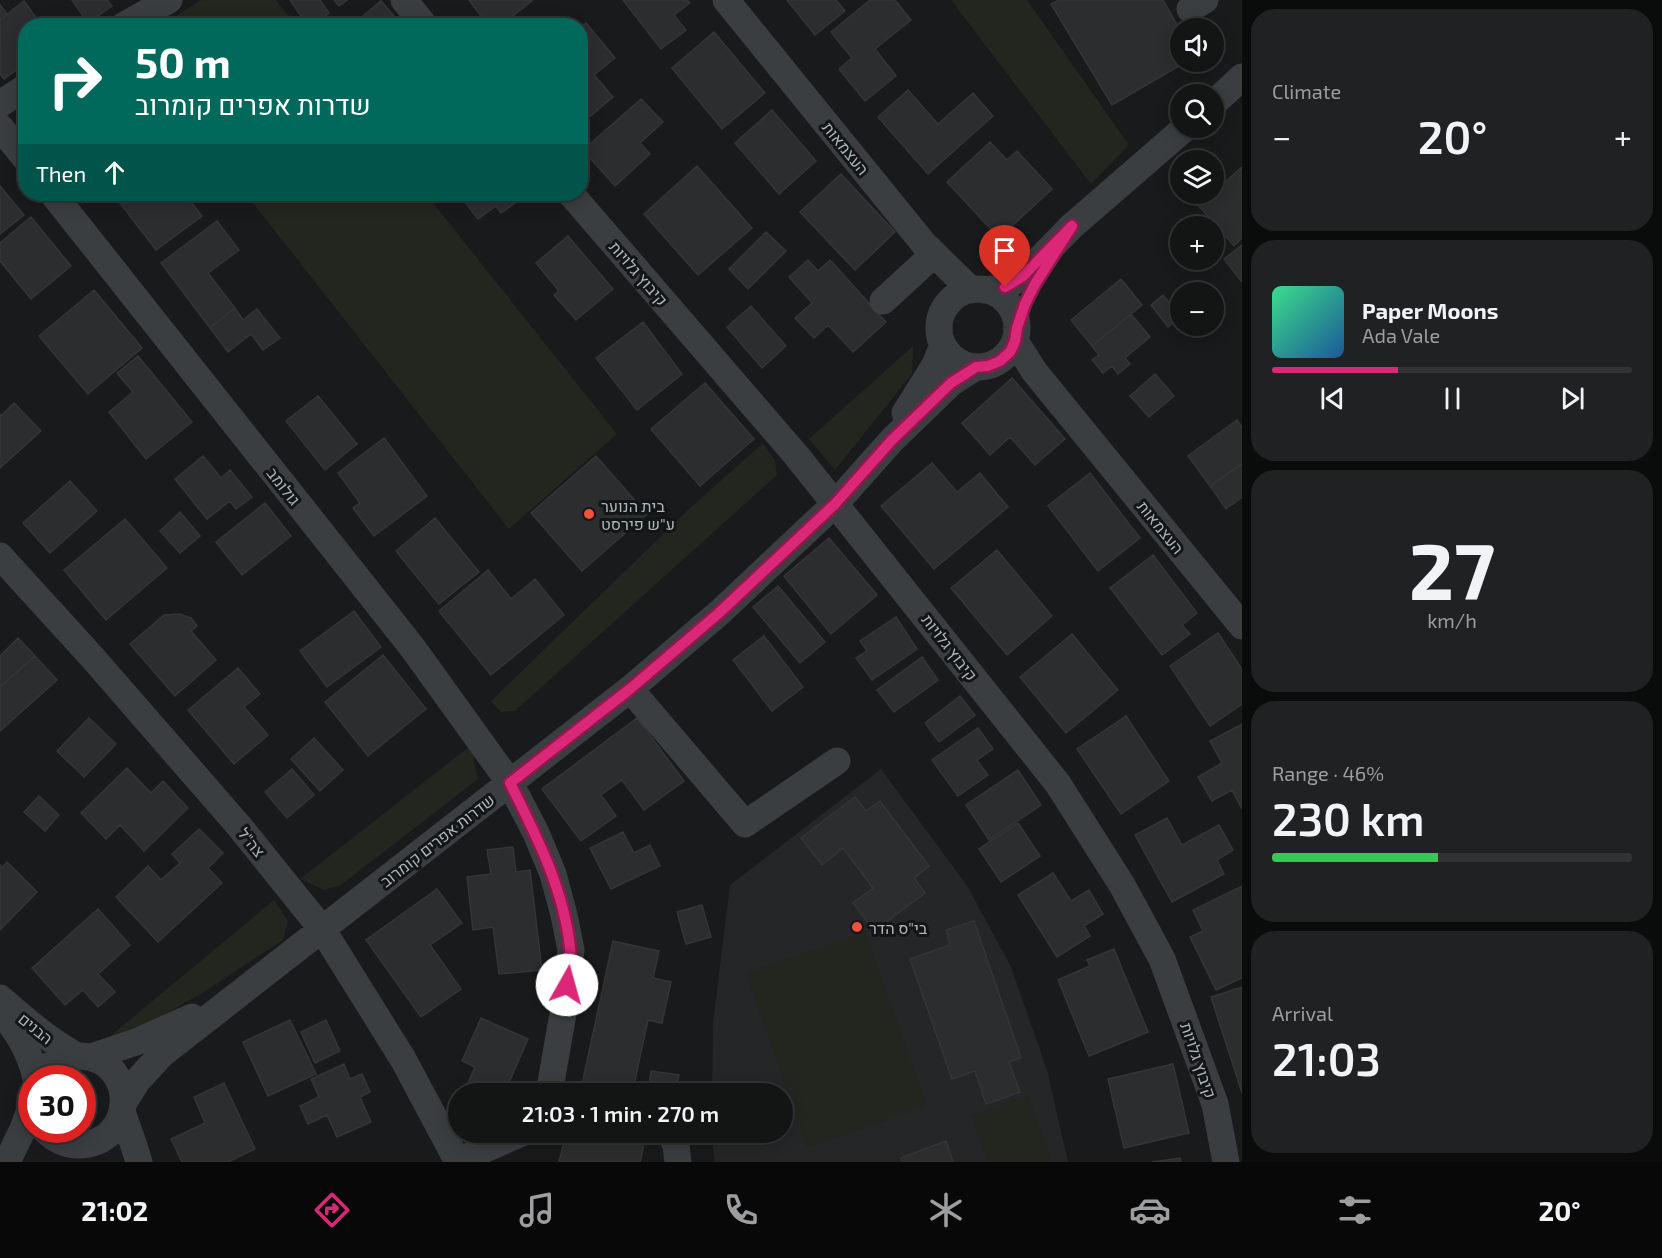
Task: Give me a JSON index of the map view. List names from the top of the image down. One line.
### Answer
{"streets":{"street":["העצמאות","קיבוץ גלויות","גולומב","שדרות אפרים קומרוב","צה\"ל","הבנים"]},"crossings":[["העצמאות","שדרות אפרים קומרוב"],["קיבוץ גלויות","שדרות אפרים קומרוב"],["גולומב","שדרות אפרים קומרוב"],["שדרות אפרים קומרוב","צה\"ל"],["שדרות אפרים קומרוב","הבנים"]],"places":["בית הנוער ע\"ש פירסט","בי\"ס הדר"],"page":{"tile":["Climate",["27","km/h"],["Range · 46%","230 km"],["Arrival","21:03"]],"map_buttons":["+","−"],"turn":["50 m","שדרות אפרים קומרוב"],"heat":["−","20°","+"],"then":"Then","song":["Paper Moons","Ada Vale"],"limit":"30","trip":"21:03 · 1 min · 270 m","tabs":["21:02","20°"]}}
